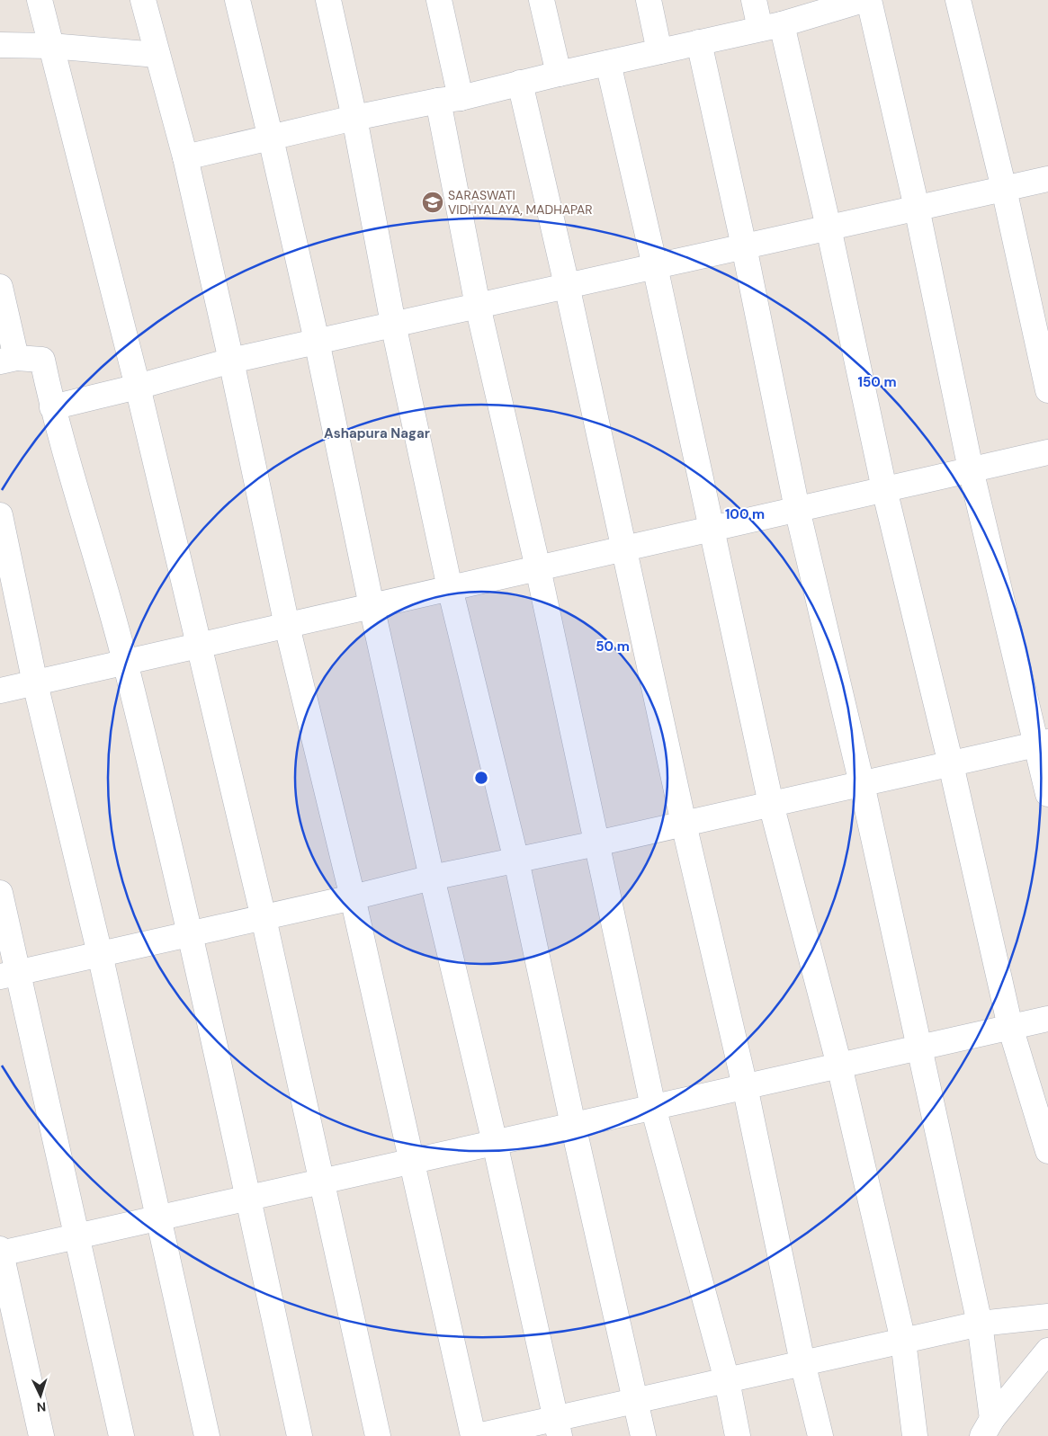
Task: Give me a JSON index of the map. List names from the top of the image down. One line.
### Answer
{"districts":["Ashapura Nagar"],"places":{"school or university":["SARASWATI VIDHYALAYA, MADHAPAR"]},"north":"bottom","rings":["150 m","100 m","50 m"]}
